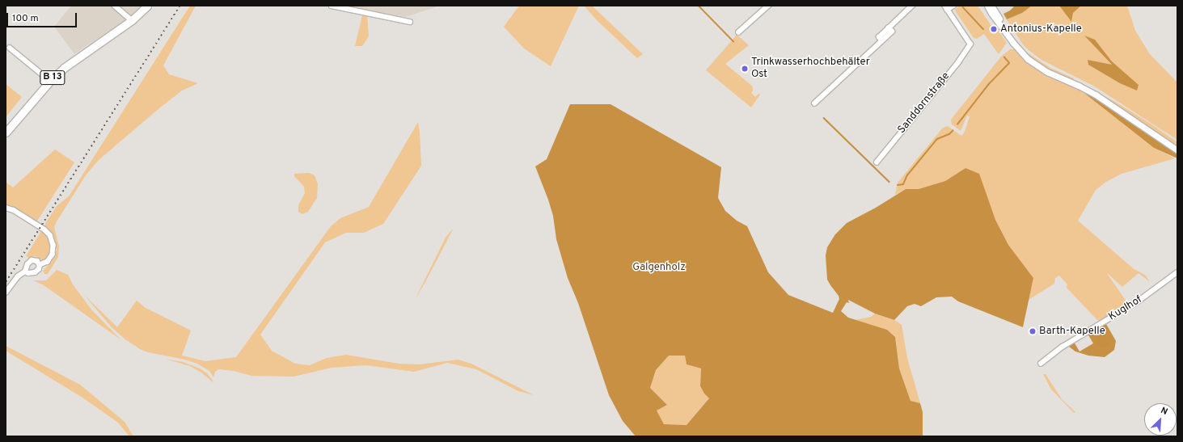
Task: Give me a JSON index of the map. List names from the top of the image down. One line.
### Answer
{"streets":{"main road":["B 13"],"street":["Sanddornstraße","Kuglhof"]},"parks":["Galgenholz"],"places":["Antonius-Kapelle","Trinkwasserhochbehälter Ost","Barth-Kapelle"],"scale_bar":"100 m","north":"top right"}
